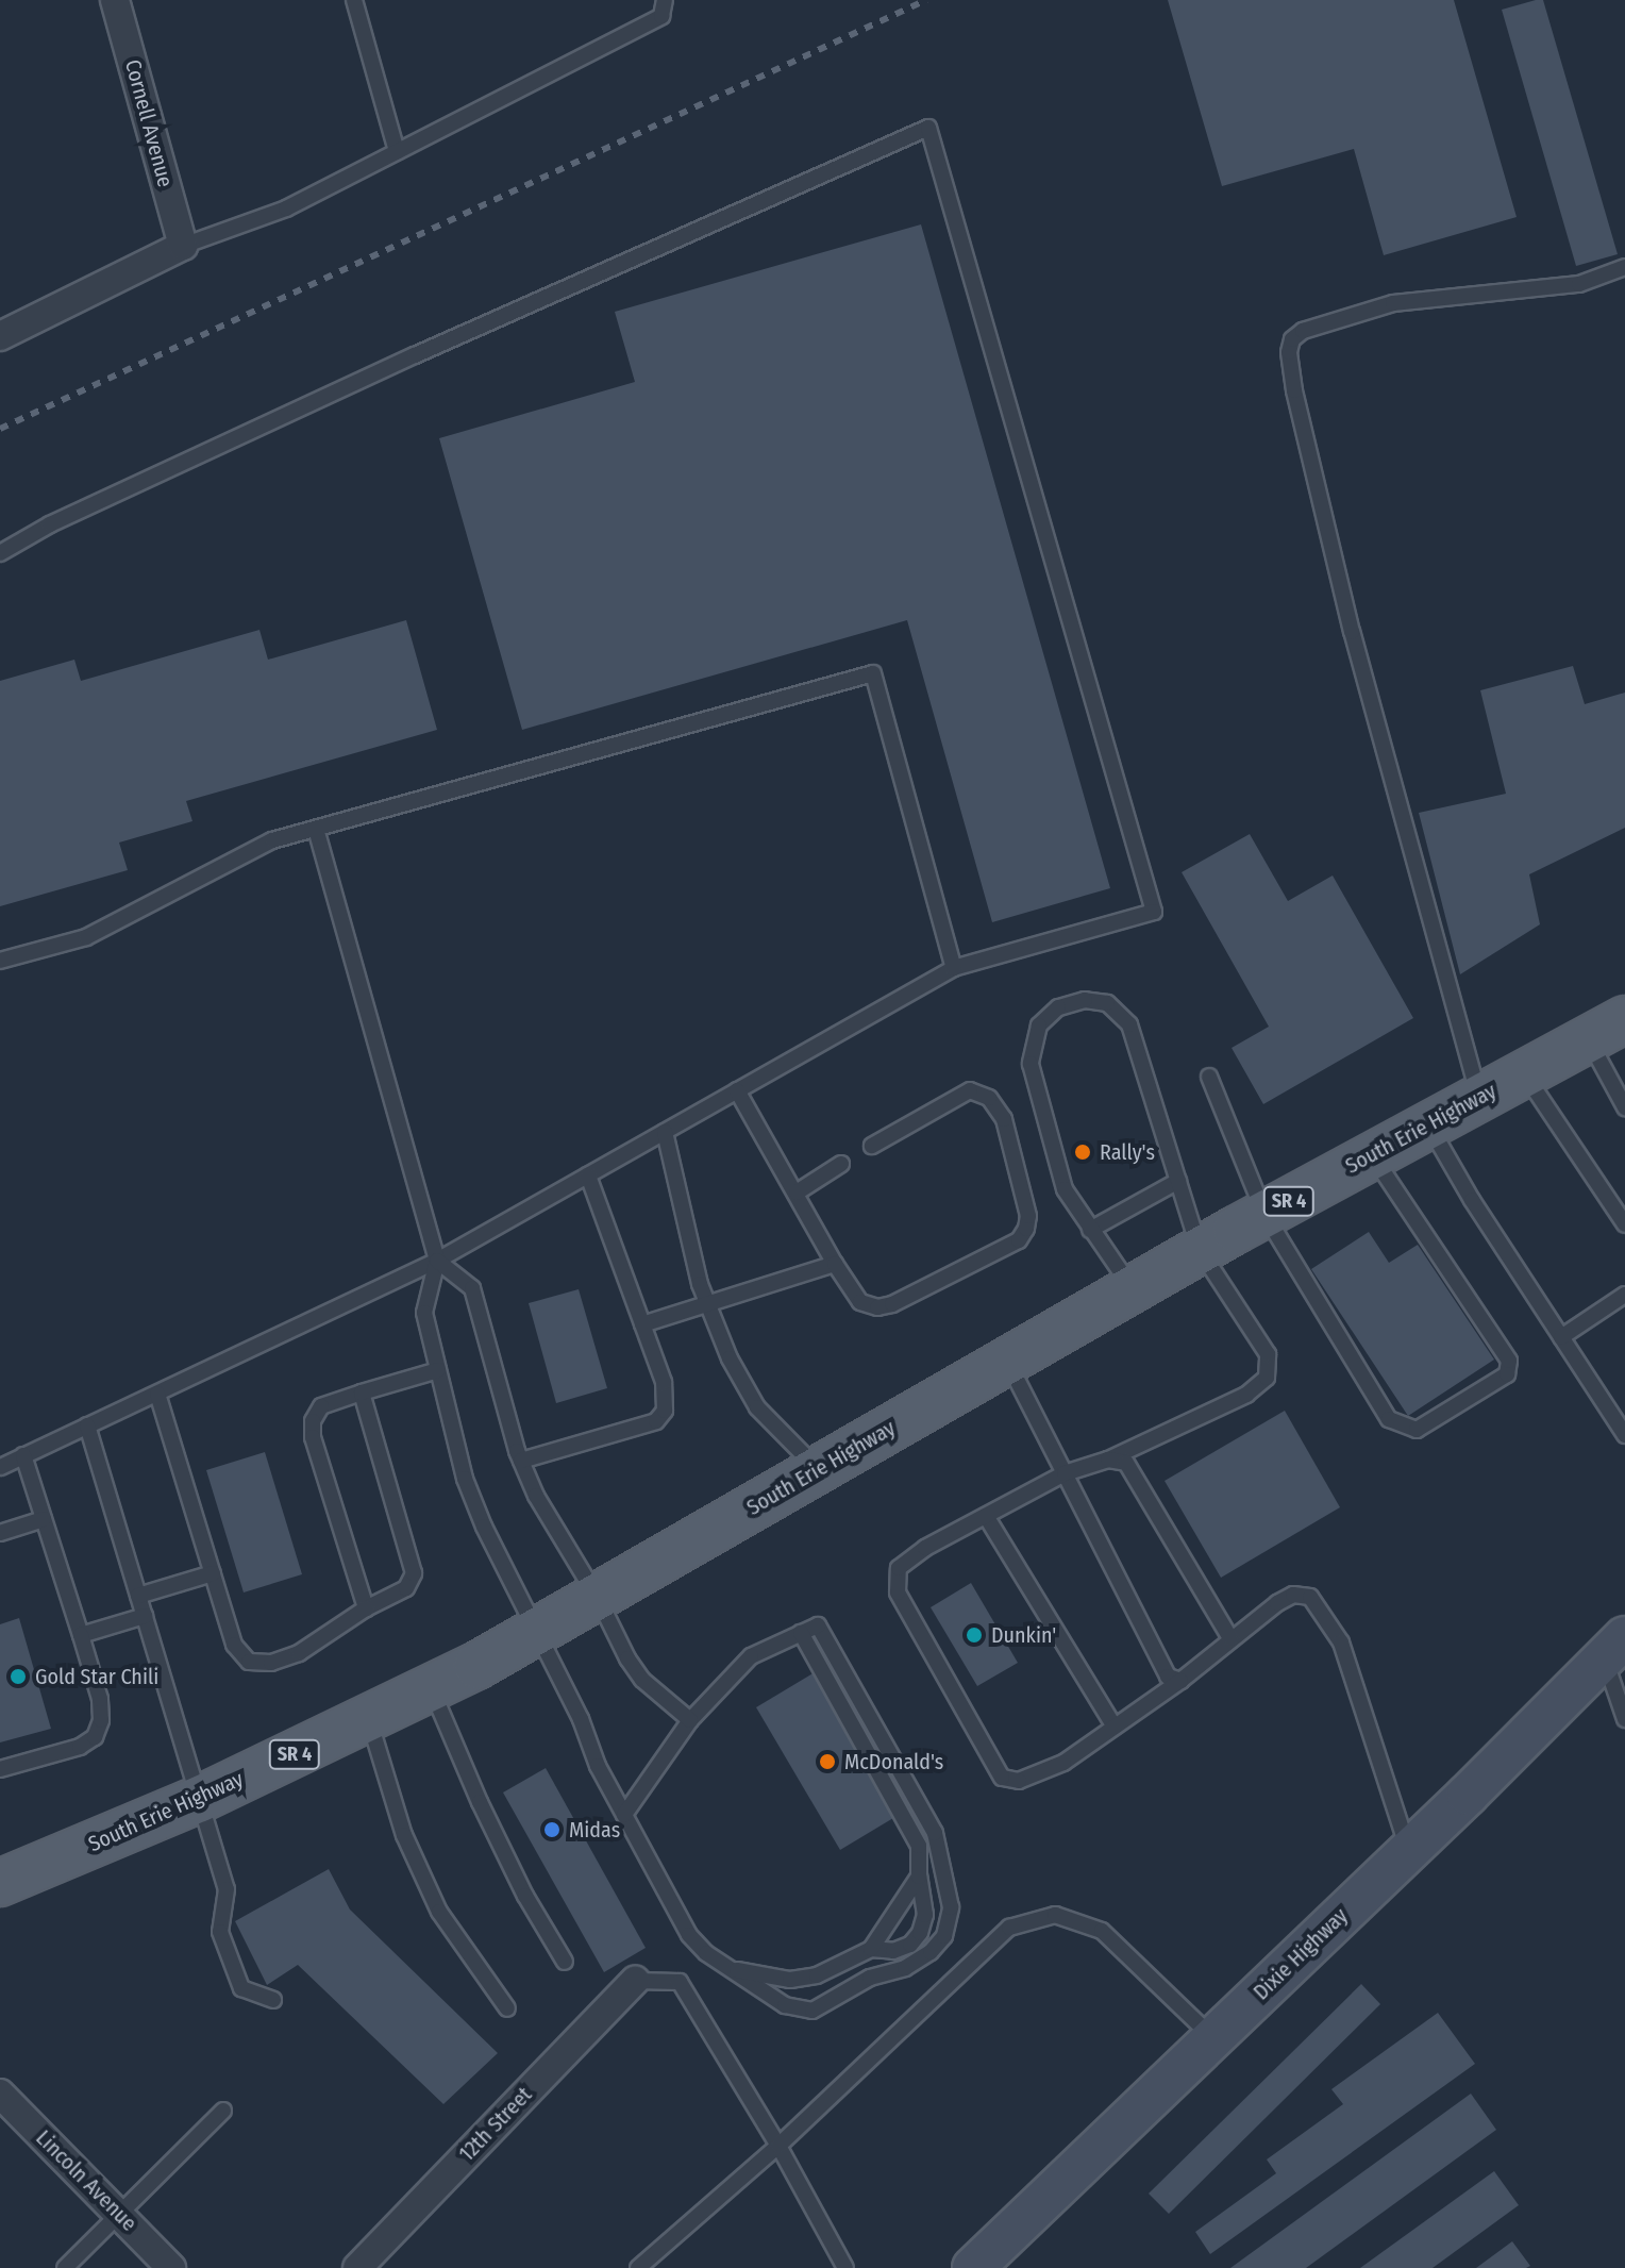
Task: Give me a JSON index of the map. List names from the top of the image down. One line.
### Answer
{"streets":{"main road":["South Erie Highway","SR 4"],"street":["Cornell Avenue","Dixie Highway","12th Street","Lincoln Avenue"]},"places":["Rally's","Dunkin'","Gold Star Chili","McDonald's","Midas"]}
